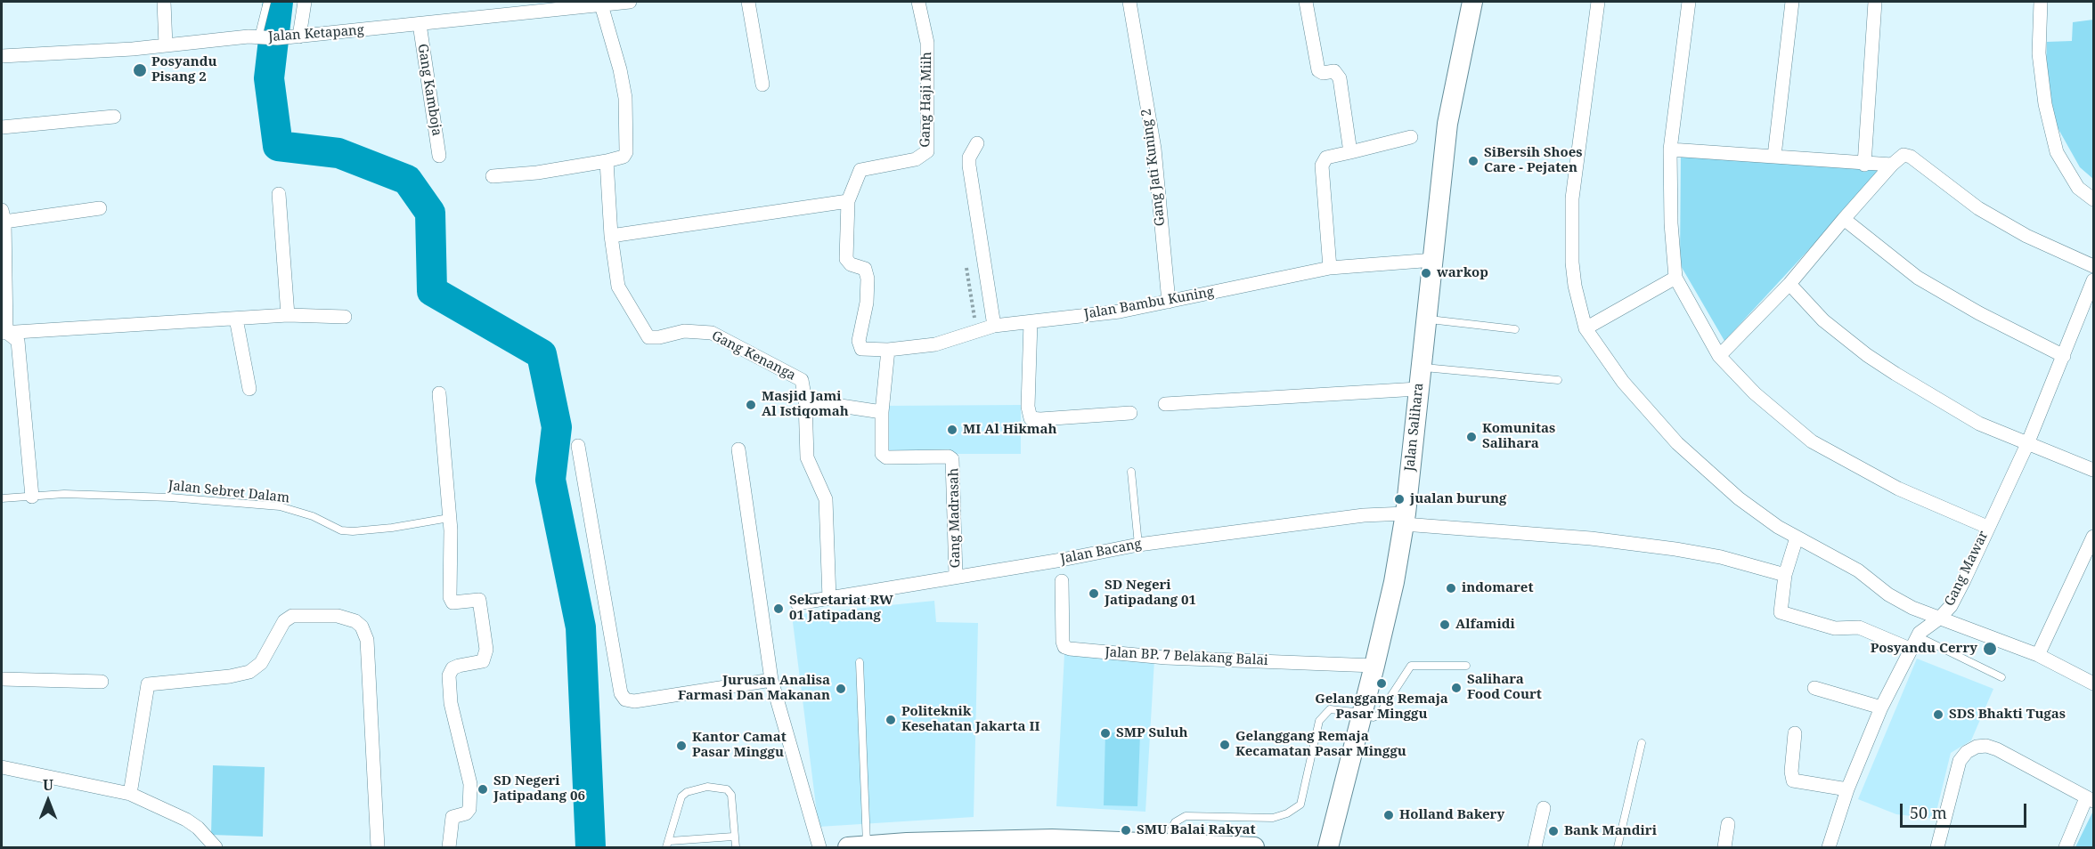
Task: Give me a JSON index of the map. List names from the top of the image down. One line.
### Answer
{"streets":{"street":["Jalan Ketapang","Gang Kamboja","Gang Haji Miih","Gang Jati Kuning 2","Jalan Bambu Kuning","Gang Kenanga","Jalan Salihara","Gang Madrasah","Jalan Bacang","Gang Mawar","Jalan BP. 7 Belakang Balai"],"lane":["Jalan Sebret Dalam"]},"crossings":[["Jalan Ketapang","Gang Kamboja"],["Gang Haji Miih","Jalan Bambu Kuning"],["Gang Jati Kuning 2","Jalan Bambu Kuning"],["Jalan Bambu Kuning","Jalan Salihara"],["Gang Kenanga","Jalan Bacang"],["Jalan Salihara","Jalan Bacang"],["Jalan Salihara","Jalan BP. 7 Belakang Balai"],["Gang Madrasah","Jalan Bacang"]],"places":["Posyandu Pisang 2","SiBersih Shoes Care - Pejaten","warkop","Masjid Jami Al Istiqomah","MI Al Hikmah","Komunitas Salihara","jualan burung","indomaret","SD Negeri Jatipadang 01","Sekretariat RW 01 Jatipadang","Alfamidi","Posyandu Cerry","Gelanggang Remaja Pasar Minggu","Salihara Food Court","Jurusan Analisa Farmasi Dan Makanan","SDS Bhakti Tugas","Politeknik Kesehatan Jakarta II","SMP Suluh","Gelanggang Remaja Kecamatan Pasar Minggu","Kantor Camat Pasar Minggu","SD Negeri Jatipadang 06","Holland Bakery","SMU Balai Rakyat","Bank Mandiri"],"scale_bar":"50 m","north":"top"}
